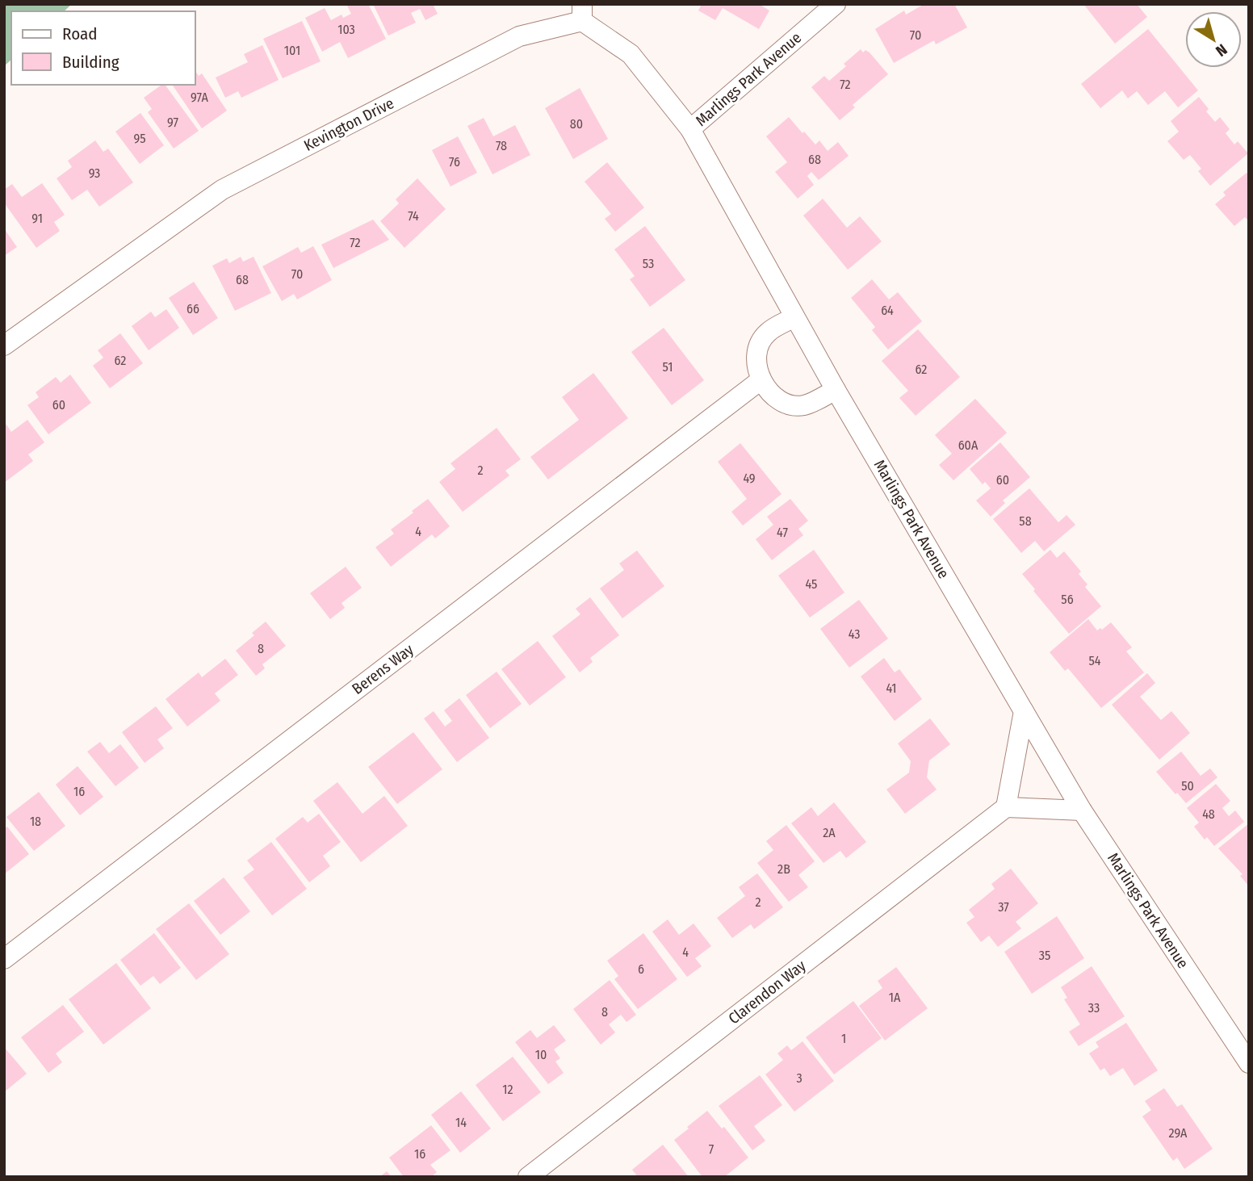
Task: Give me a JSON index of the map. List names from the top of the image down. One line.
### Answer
{"streets":{"street":["Marlings Park Avenue","Kevington Drive","Berens Way","Clarendon Way"]},"crossings":[["Marlings Park Avenue","Kevington Drive"]],"house_numbers":["103","70","101","72","97A","97","80","95","78","68","76","93","74","91","72","53","70","68","66","64","62","51","62","60","60A","2","49","60","58","4","47","45","56","43","8","54","41","50","16","48","18","2A","2B","2","37","4","35","6","1A","33","8","1","10","3","12","14","29A","7","16"],"legend":["Road","Building"],"north":"bottom right"}
